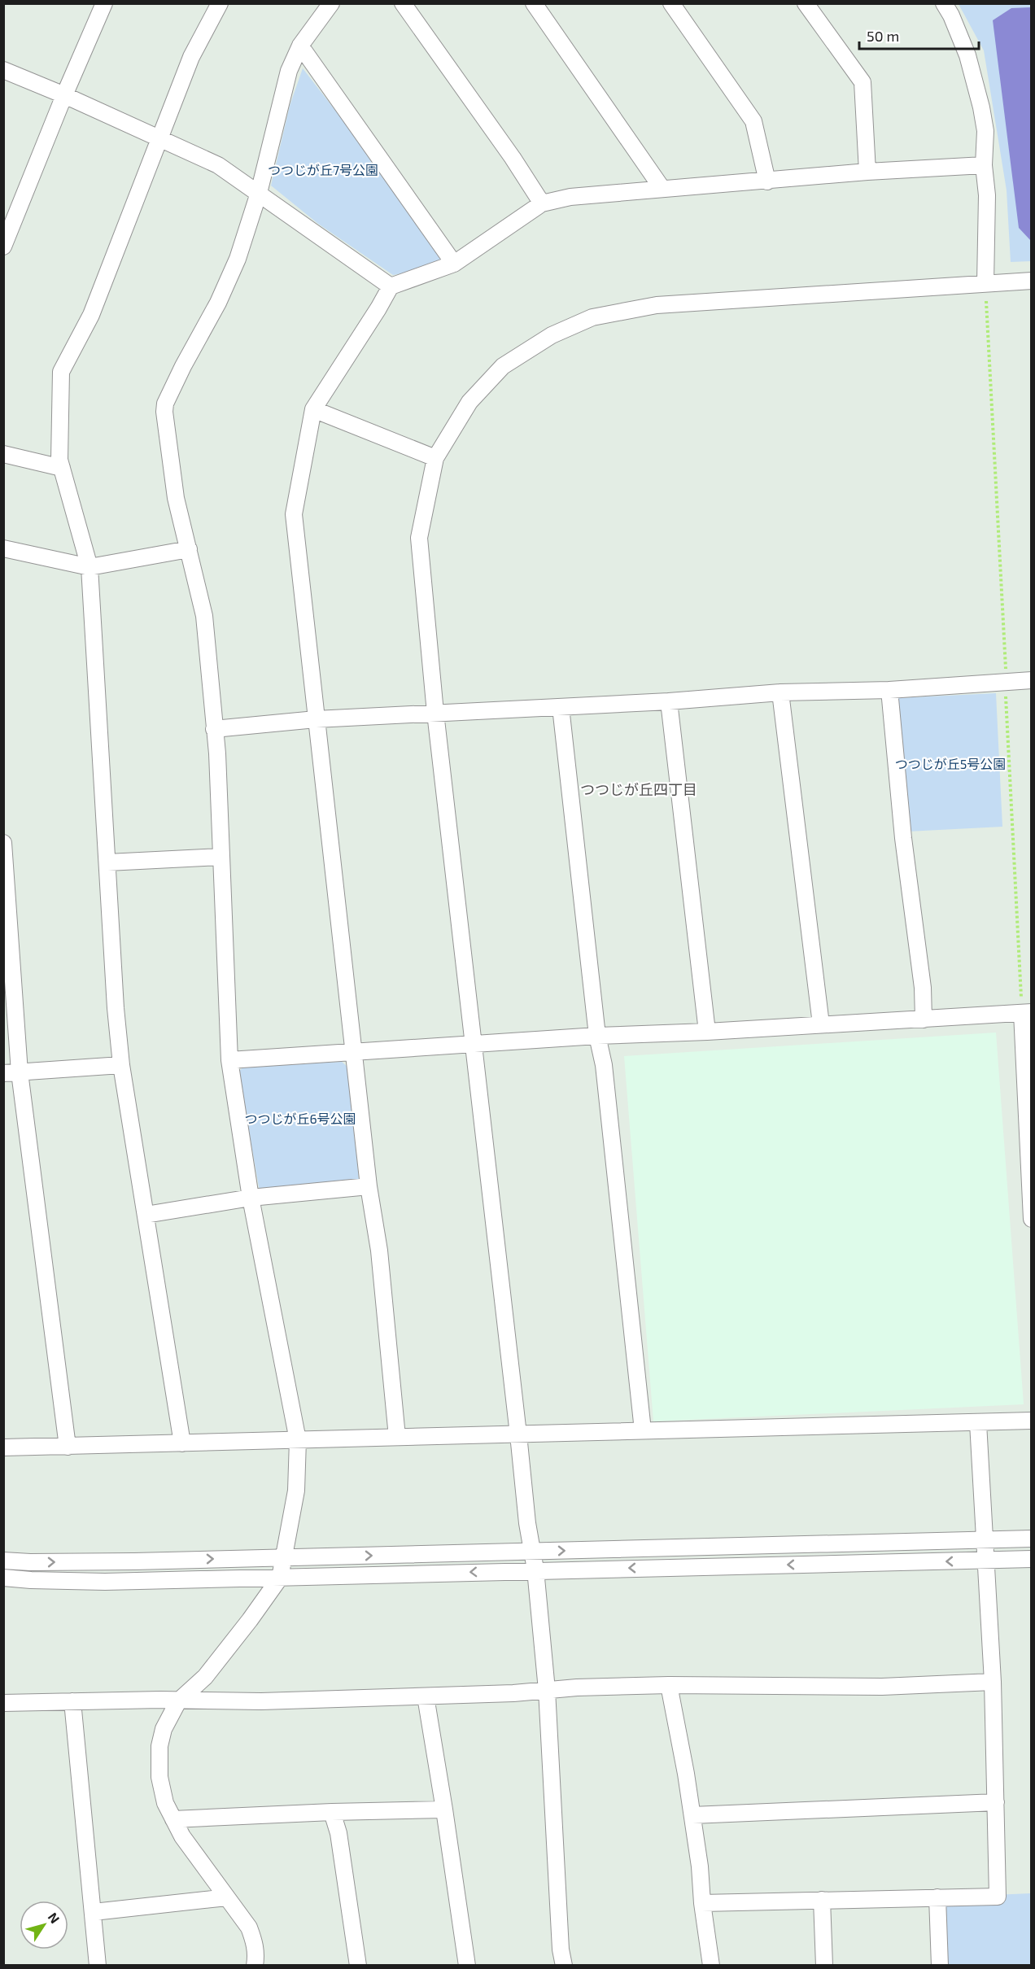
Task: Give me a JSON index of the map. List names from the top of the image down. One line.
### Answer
{"districts":["つつじが丘四丁目"],"parks":["つつじが丘7号公園","つつじが丘5号公園","つつじが丘6号公園"],"scale_bar":"50 m","north":"top right"}
